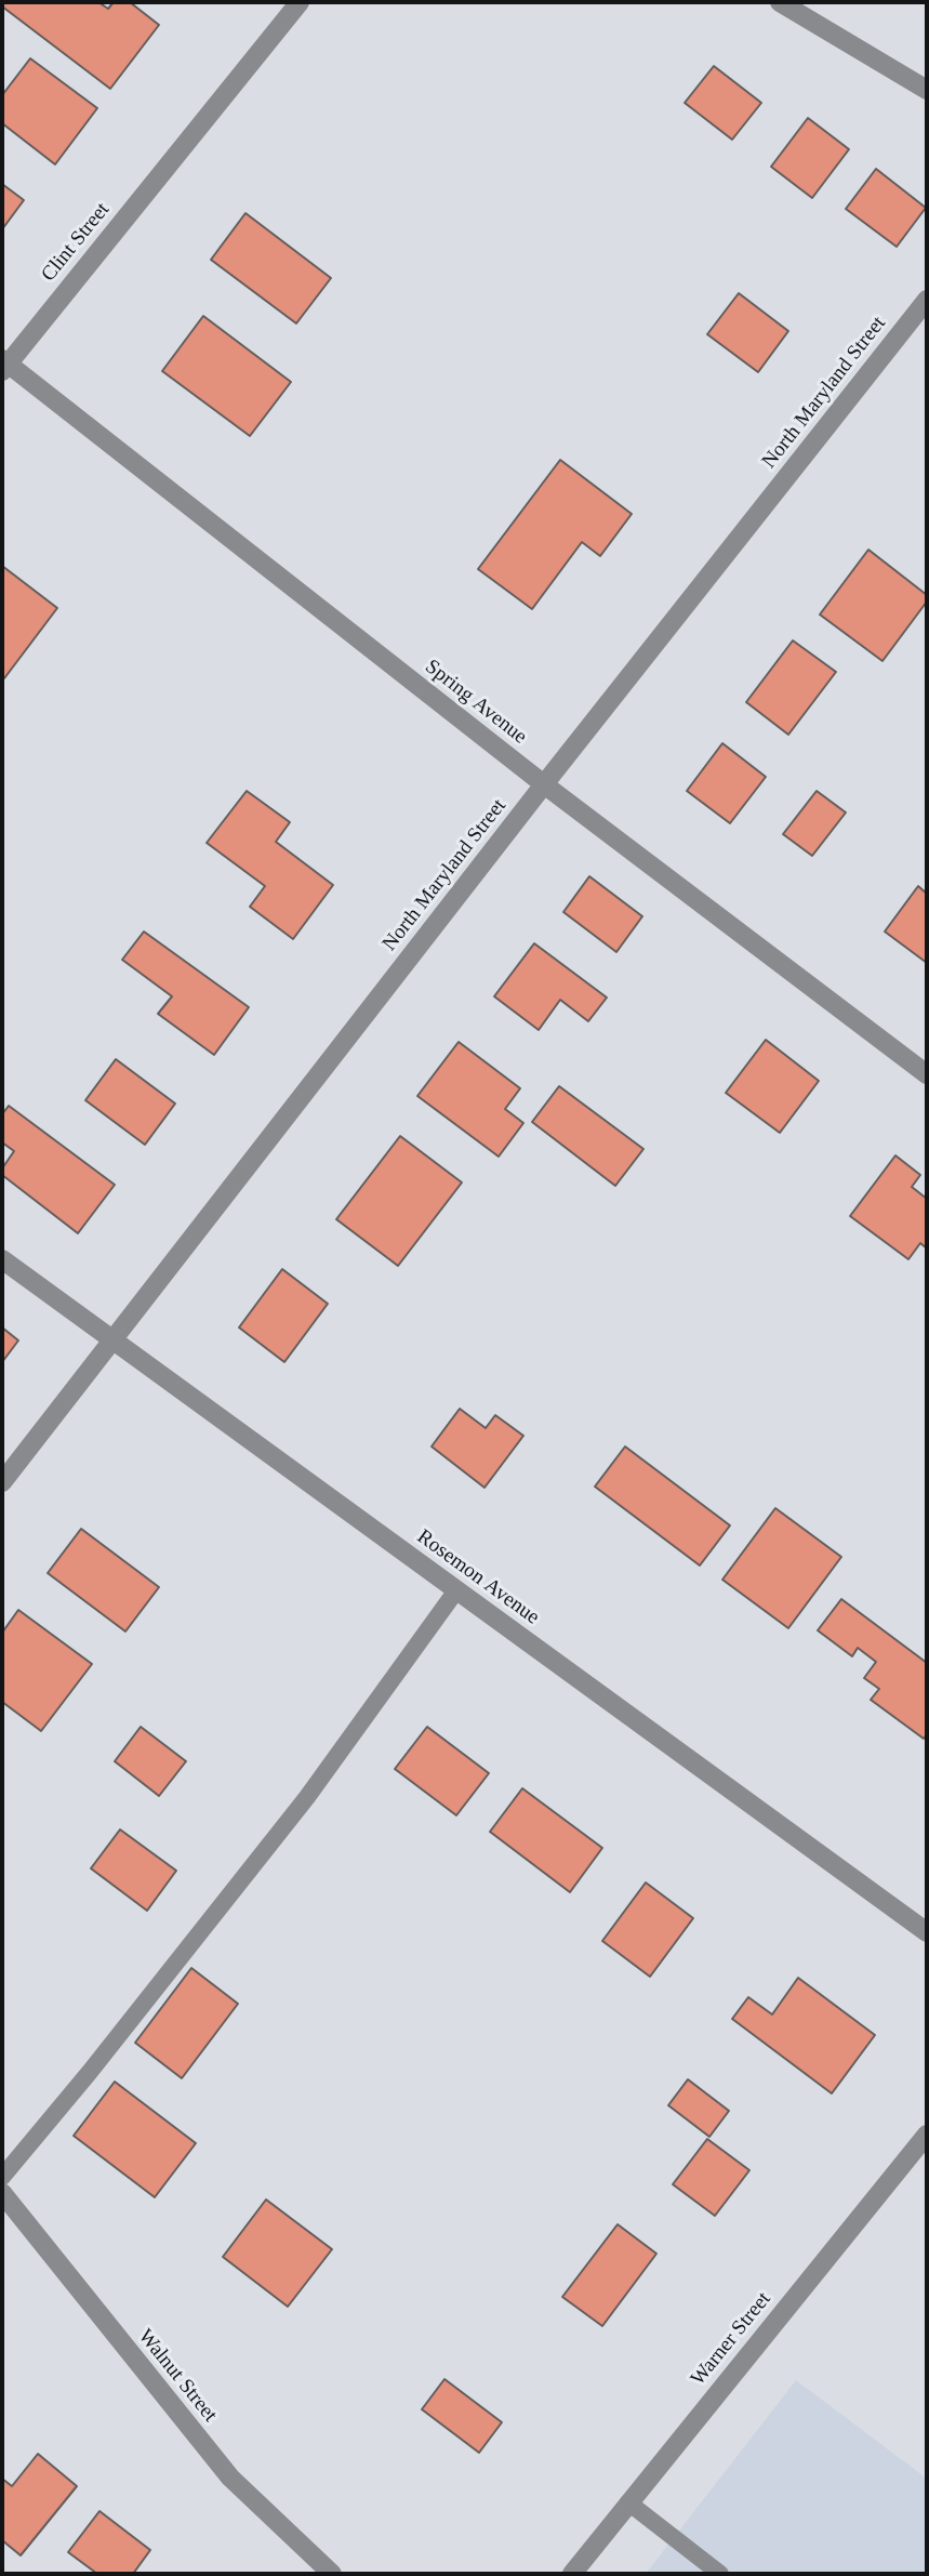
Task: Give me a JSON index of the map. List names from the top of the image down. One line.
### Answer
{"streets":{"street":["Clint Street","North Maryland Street","Spring Avenue","Rosemon Avenue","Warner Street","Walnut Street"]},"crossings":[["Clint Street","Spring Avenue"],["North Maryland Street","Spring Avenue"],["North Maryland Street","Rosemon Avenue"]]}
